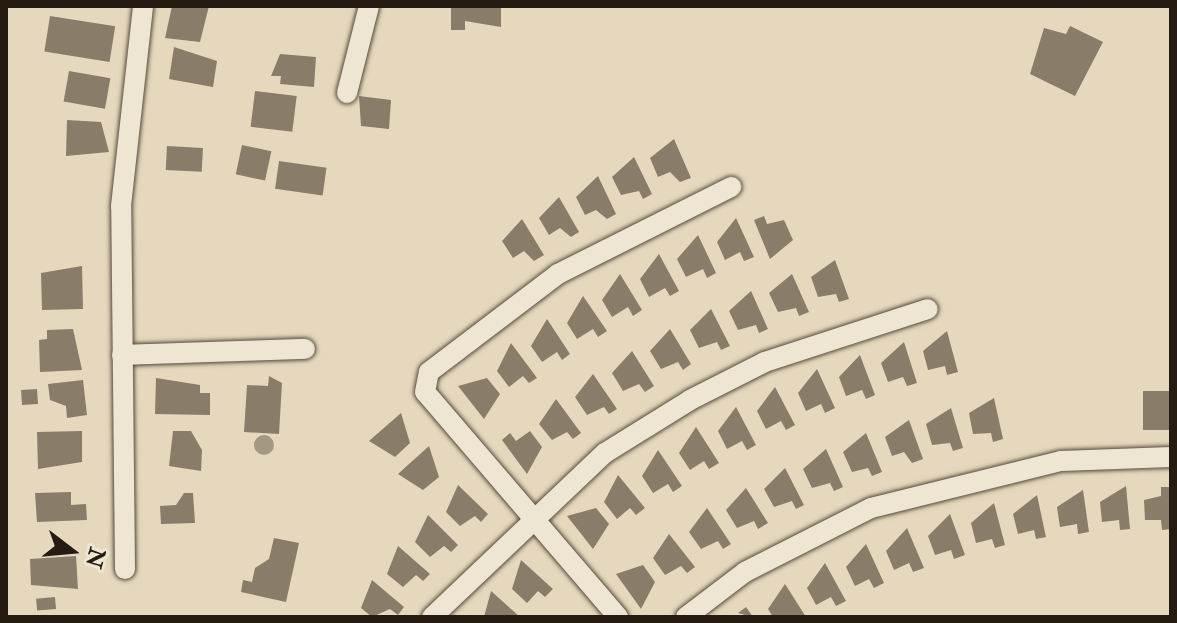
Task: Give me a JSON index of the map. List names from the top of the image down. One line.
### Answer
{"north":"right"}
